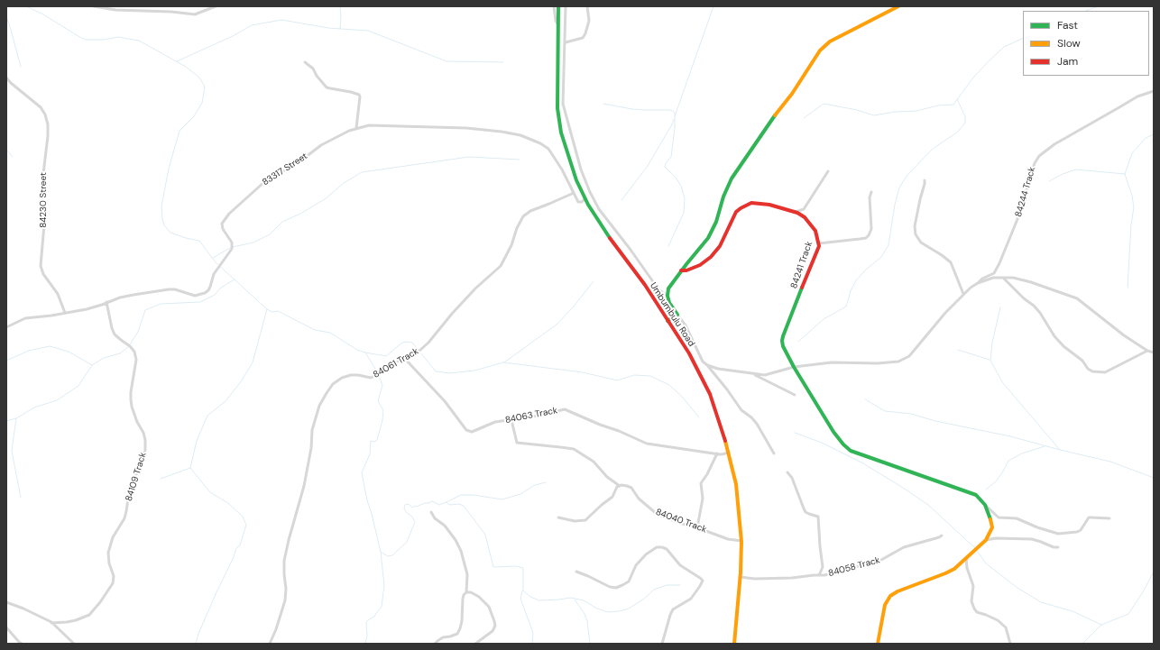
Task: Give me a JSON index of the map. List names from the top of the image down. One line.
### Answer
{"streets":{"street":["83317 Street","84244 Track","84230 Street","84241 Track","Umbumbulu Road","84061 Track","84063 Track","84109 Track","84040 Track","84058 Track"]},"crossings":[["83317 Street","84230 Street"],["83317 Street","84061 Track"],["83317 Street","84109 Track"],["84244 Track","84241 Track"],["Umbumbulu Road","84063 Track"],["Umbumbulu Road","84040 Track"],["Umbumbulu Road","84058 Track"],["84061 Track","84063 Track"],["84063 Track","84040 Track"]],"legend":["Fast","Slow","Jam"]}
